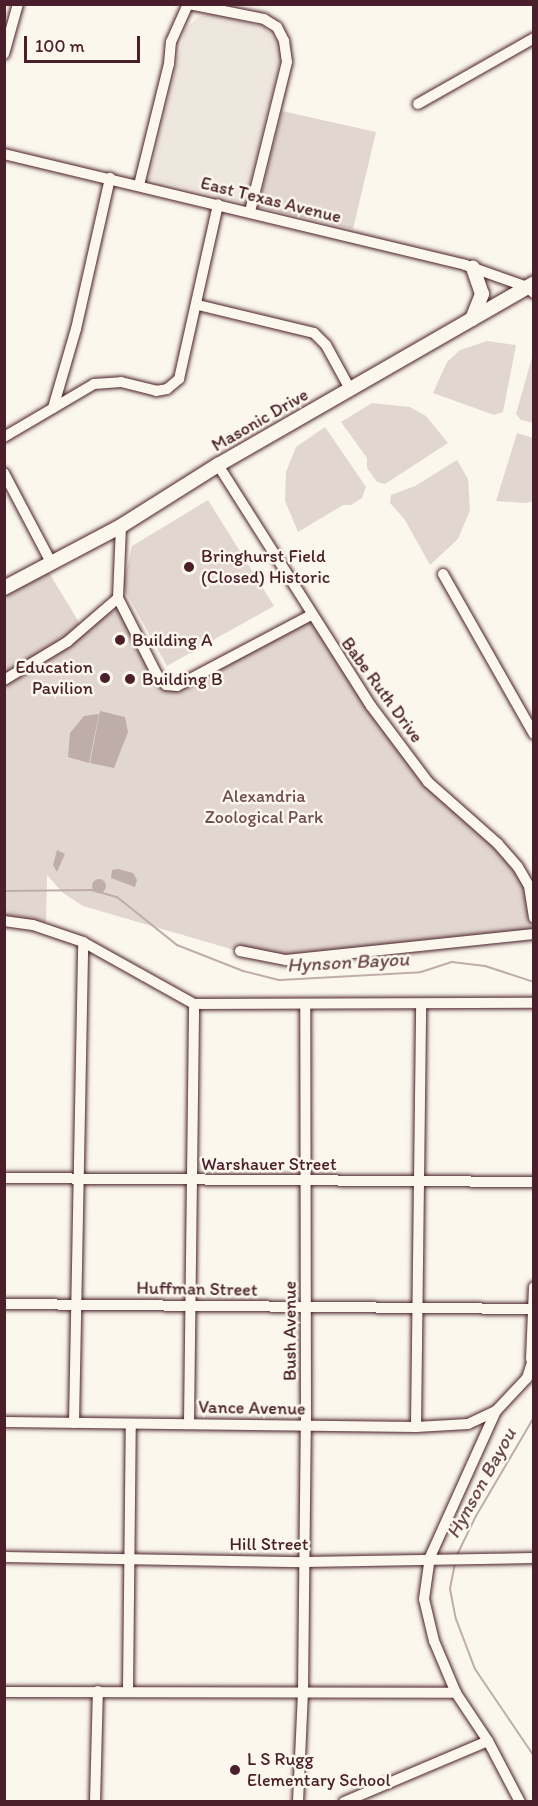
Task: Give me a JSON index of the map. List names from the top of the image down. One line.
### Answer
{"streets":{"main road":["Masonic Drive"],"street":["East Texas Avenue","Babe Ruth Drive","Warshauer Street","Huffman Street","Bush Avenue","Vance Avenue","Hill Street"]},"crossings":[["East Texas Avenue","Masonic Drive"],["Masonic Drive","Babe Ruth Drive"],["Warshauer Street","Bush Avenue"],["Huffman Street","Bush Avenue"],["Bush Avenue","Vance Avenue"],["Bush Avenue","Hill Street"]],"water":["Hynson Bayou"],"parks":["Alexandria Zoological Park"],"places":["Bringhurst Field (Closed) Historic","Building A","Education Pavilion","Building B","L S Rugg Elementary School"],"scale_bar":"100 m"}
